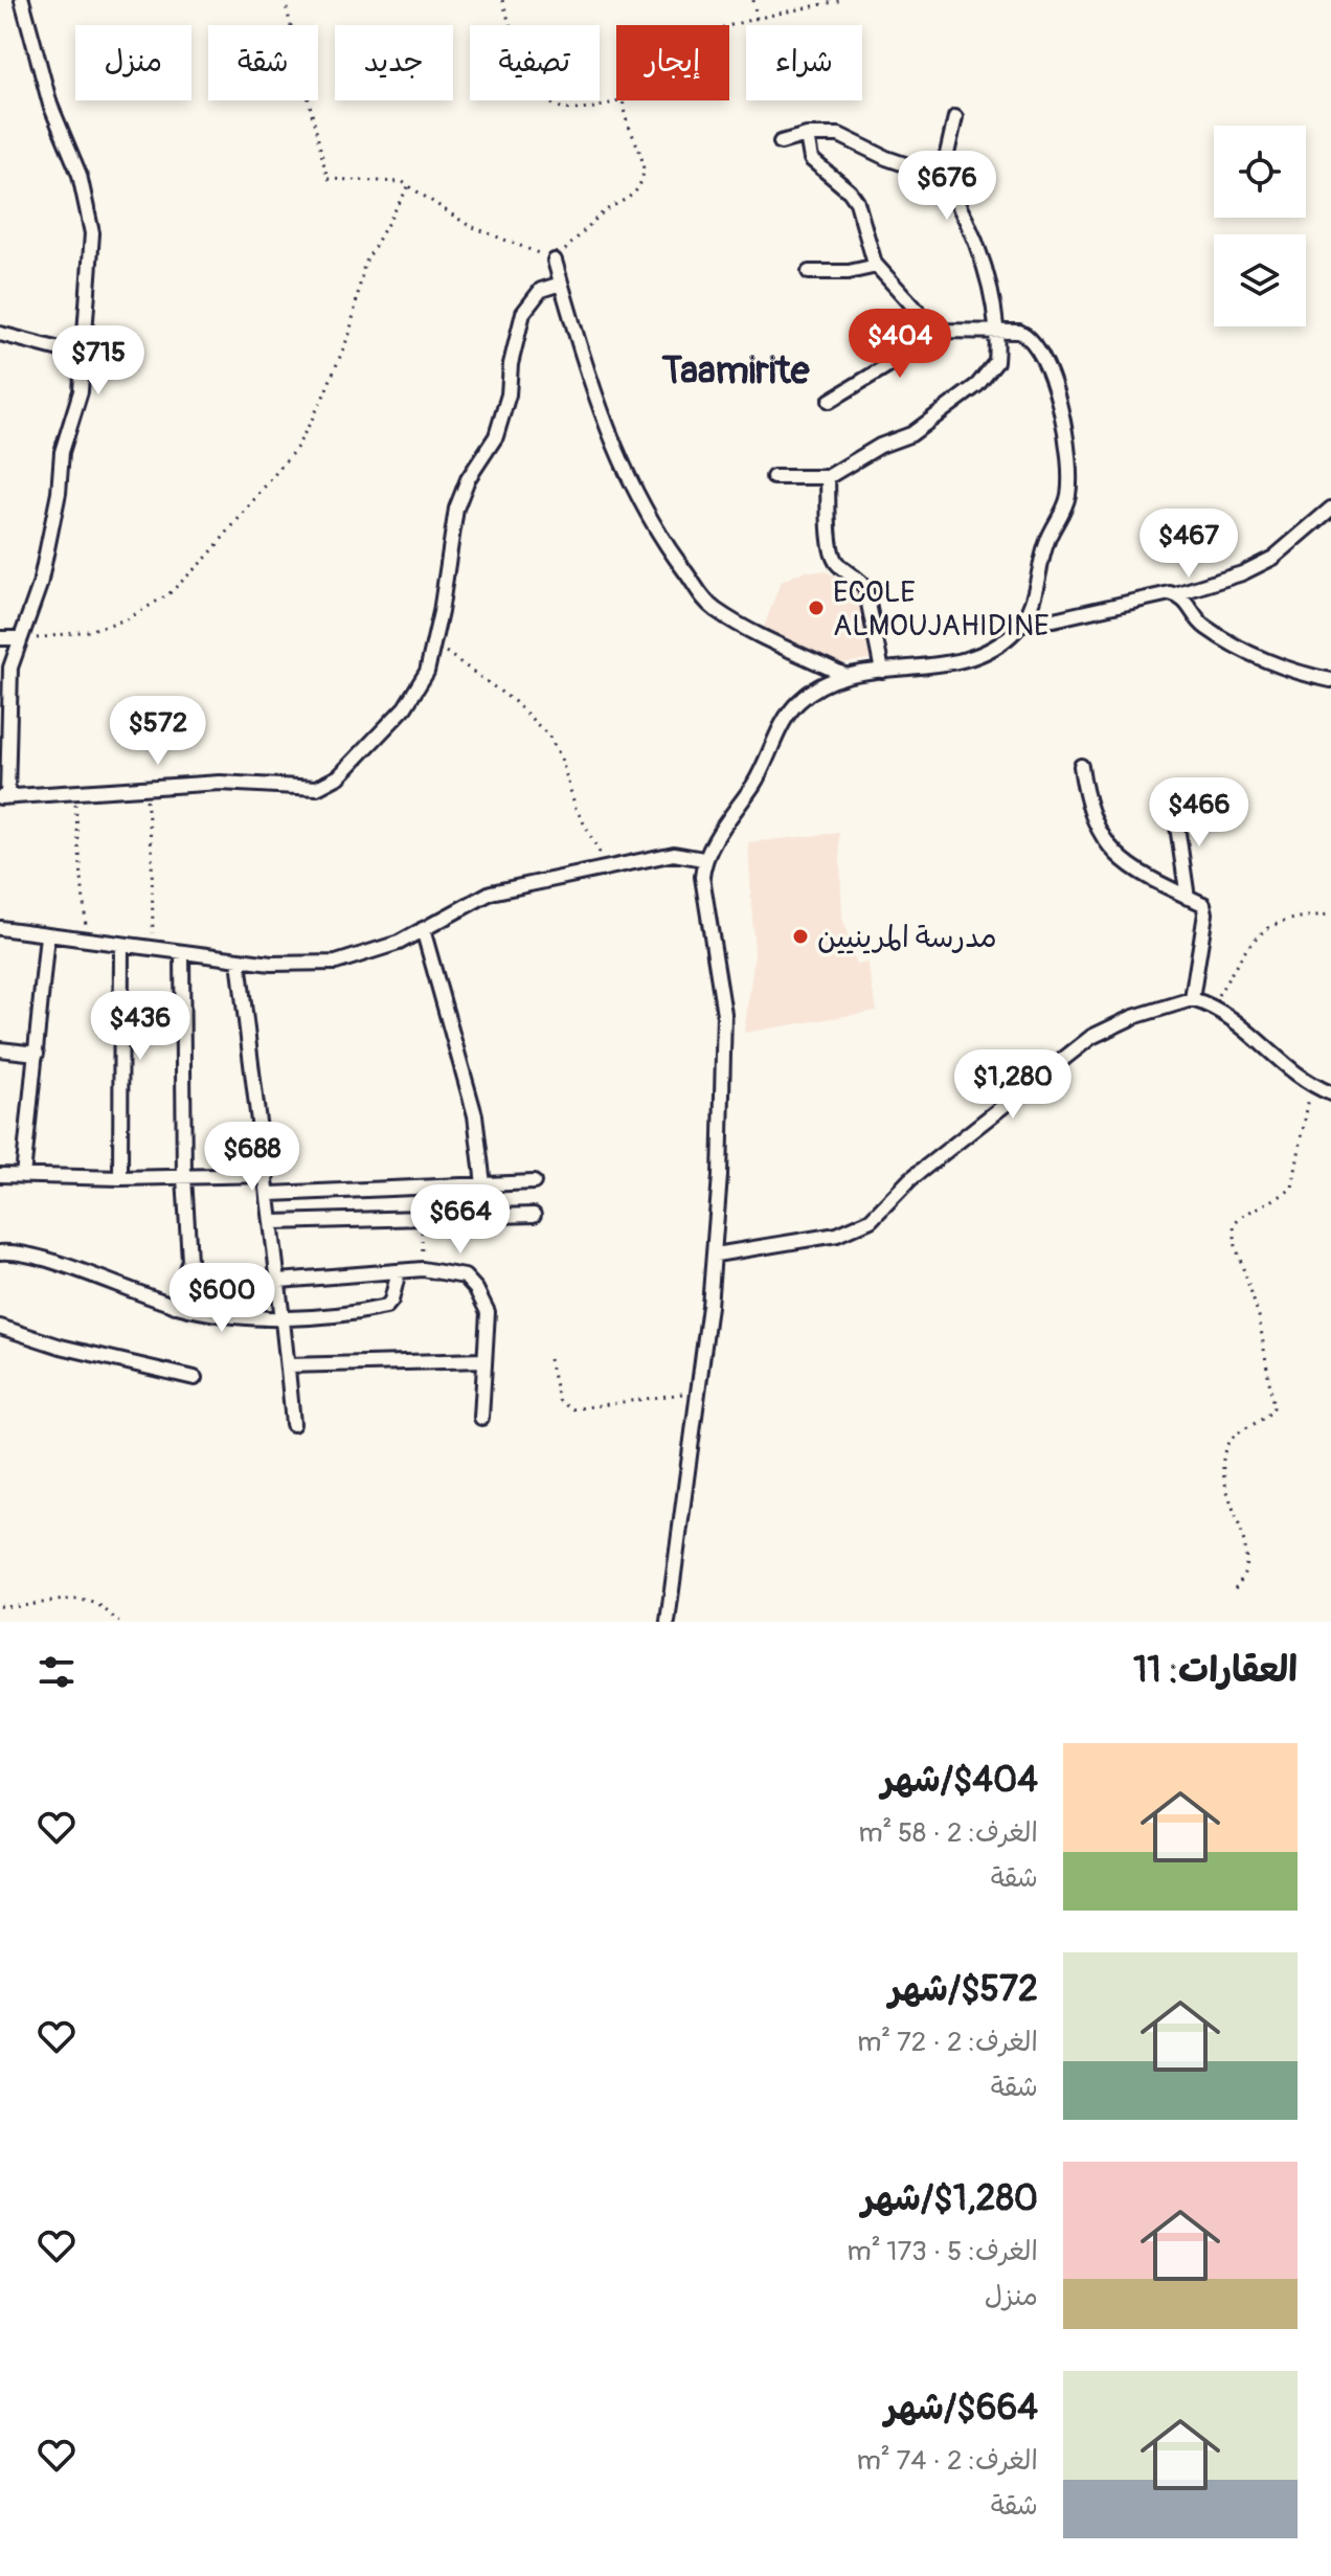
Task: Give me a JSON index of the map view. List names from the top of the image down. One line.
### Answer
{"districts":["Taamirite"],"places":["ECOLE ALMOUJAHIDINE","مدرسة المرينيين"],"page":{"chip":["شراء","إيجار","تصفية","جديد","شقة","منزل"],"price":["$676","$404","$715","$467","$572","$466","$436","$1,280","$688","$664","$600"],"heading":"العقارات: 11","list":[{"name":"$404/شهر","note":"الغرف: 2 · 58 m² · شقة"},{"name":"$572/شهر","note":"الغرف: 2 · 72 m² · شقة"},{"name":"$1,280/شهر","note":"الغرف: 5 · 173 m² · منزل"},{"name":"$664/شهر","note":"الغرف: 2 · 74 m² · شقة"}]}}
